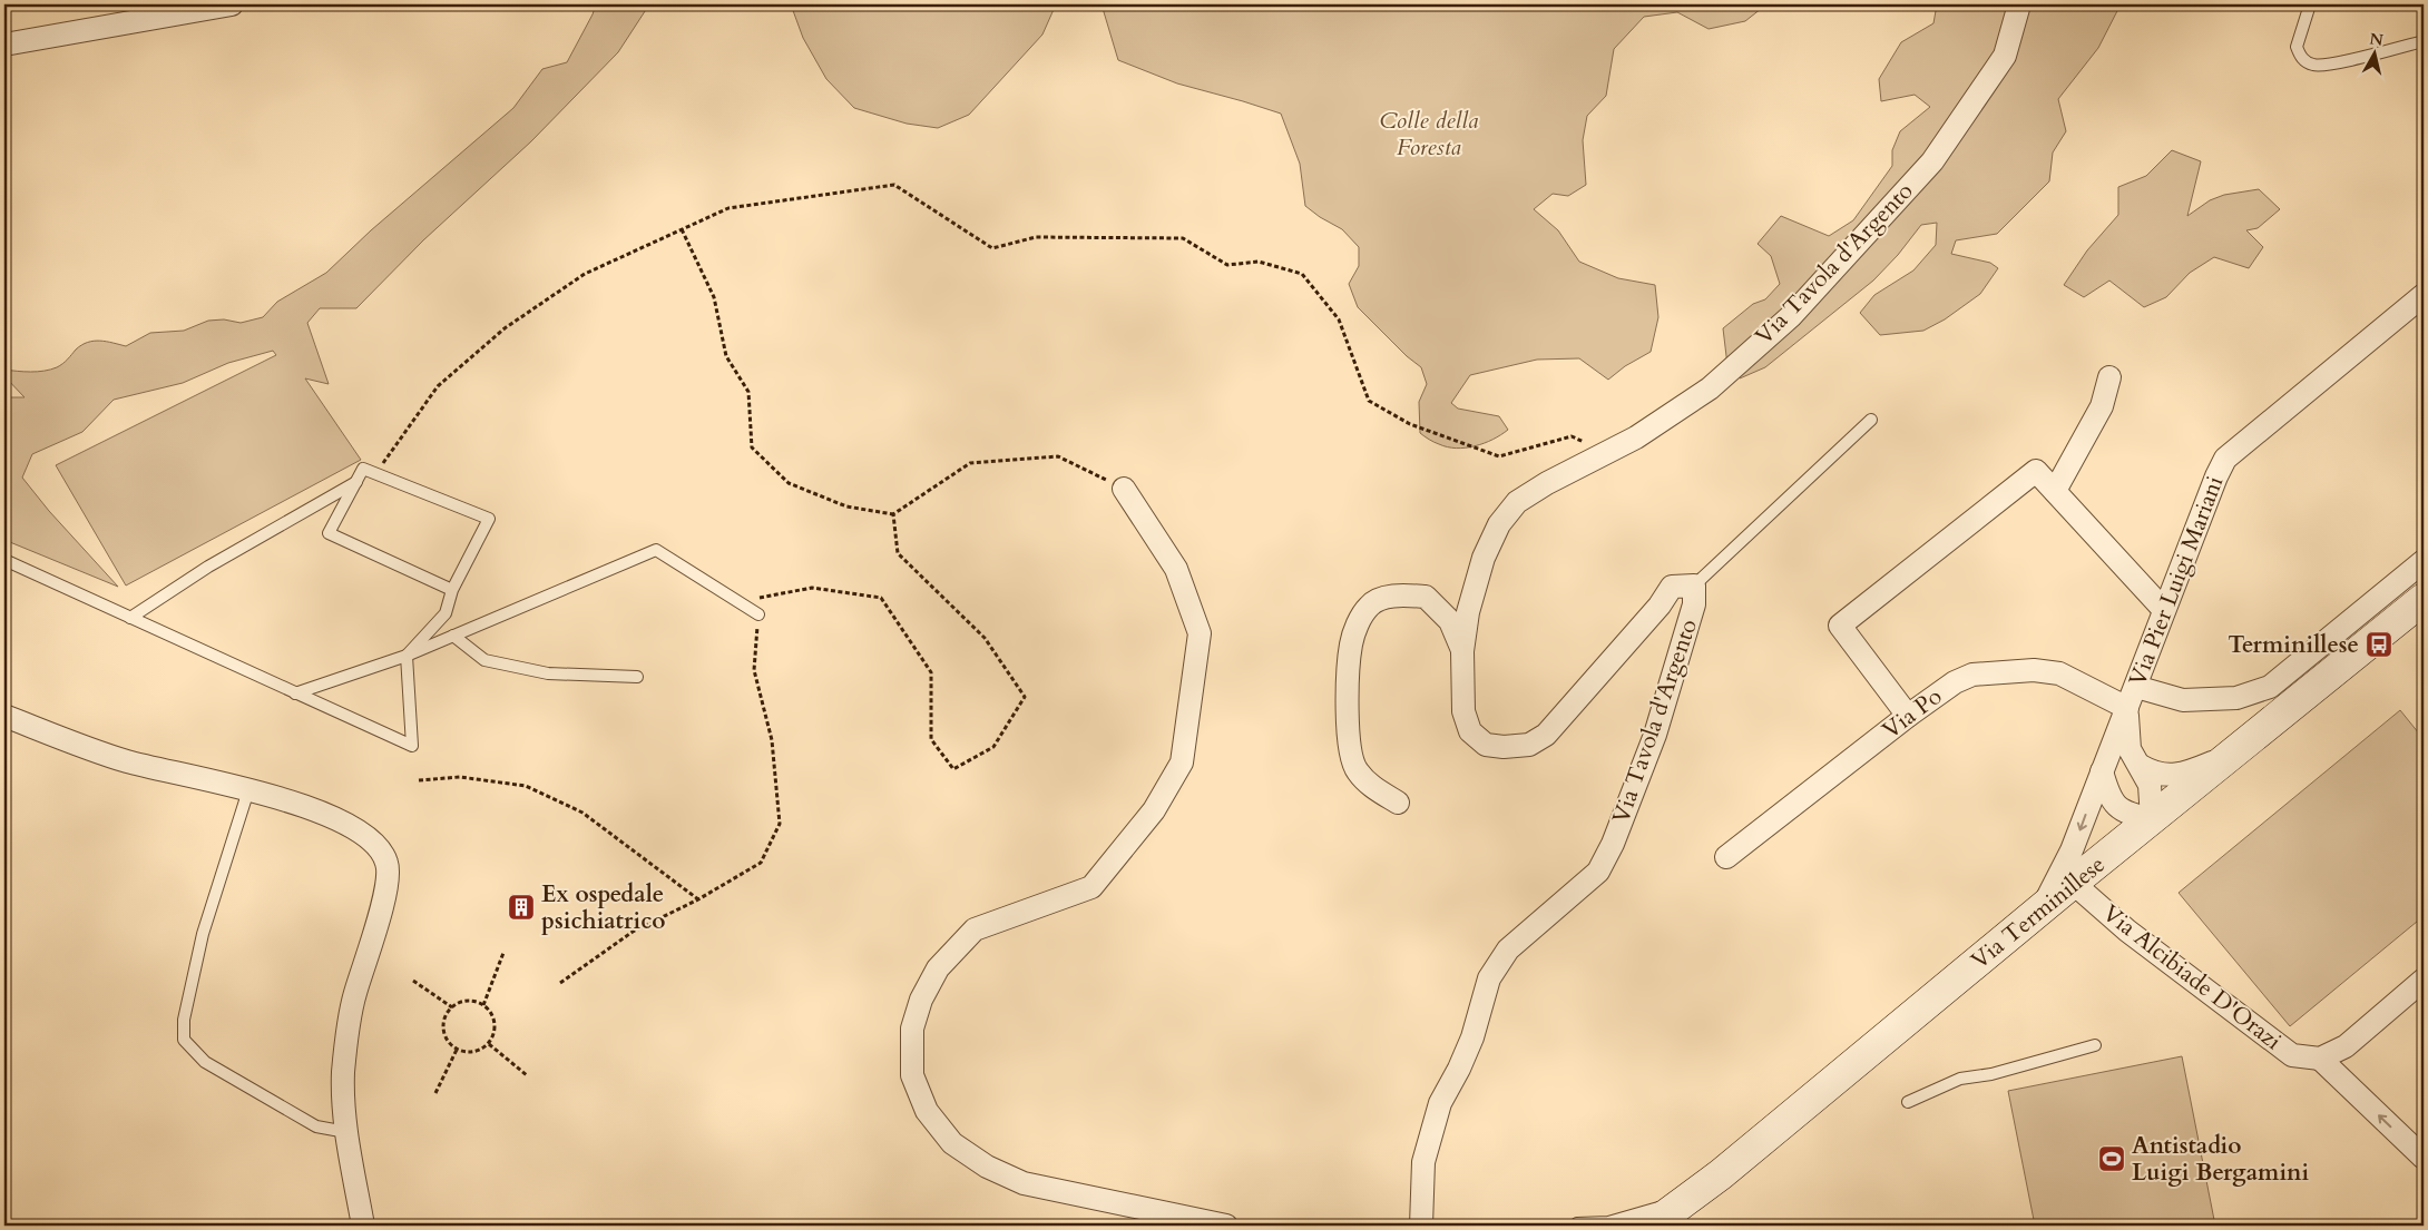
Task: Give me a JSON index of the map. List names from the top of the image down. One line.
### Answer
{"streets":{"main road":["Via Terminillese"],"street":["Via Tavola d'Argento","Via Pier Luigi Mariani","Via Po","Via Alcibiade D'Orazi"]},"crossings":[["Via Pier Luigi Mariani","Via Po"],["Via Pier Luigi Mariani","Via Terminillese"],["Via Terminillese","Via Alcibiade D'Orazi"]],"parks":["Colle della Foresta"],"places":{"bus stop":["Terminillese"],"building":["Ex ospedale psichiatrico"],"sports":["Antistadio Luigi Bergamini"]},"north":"top"}
